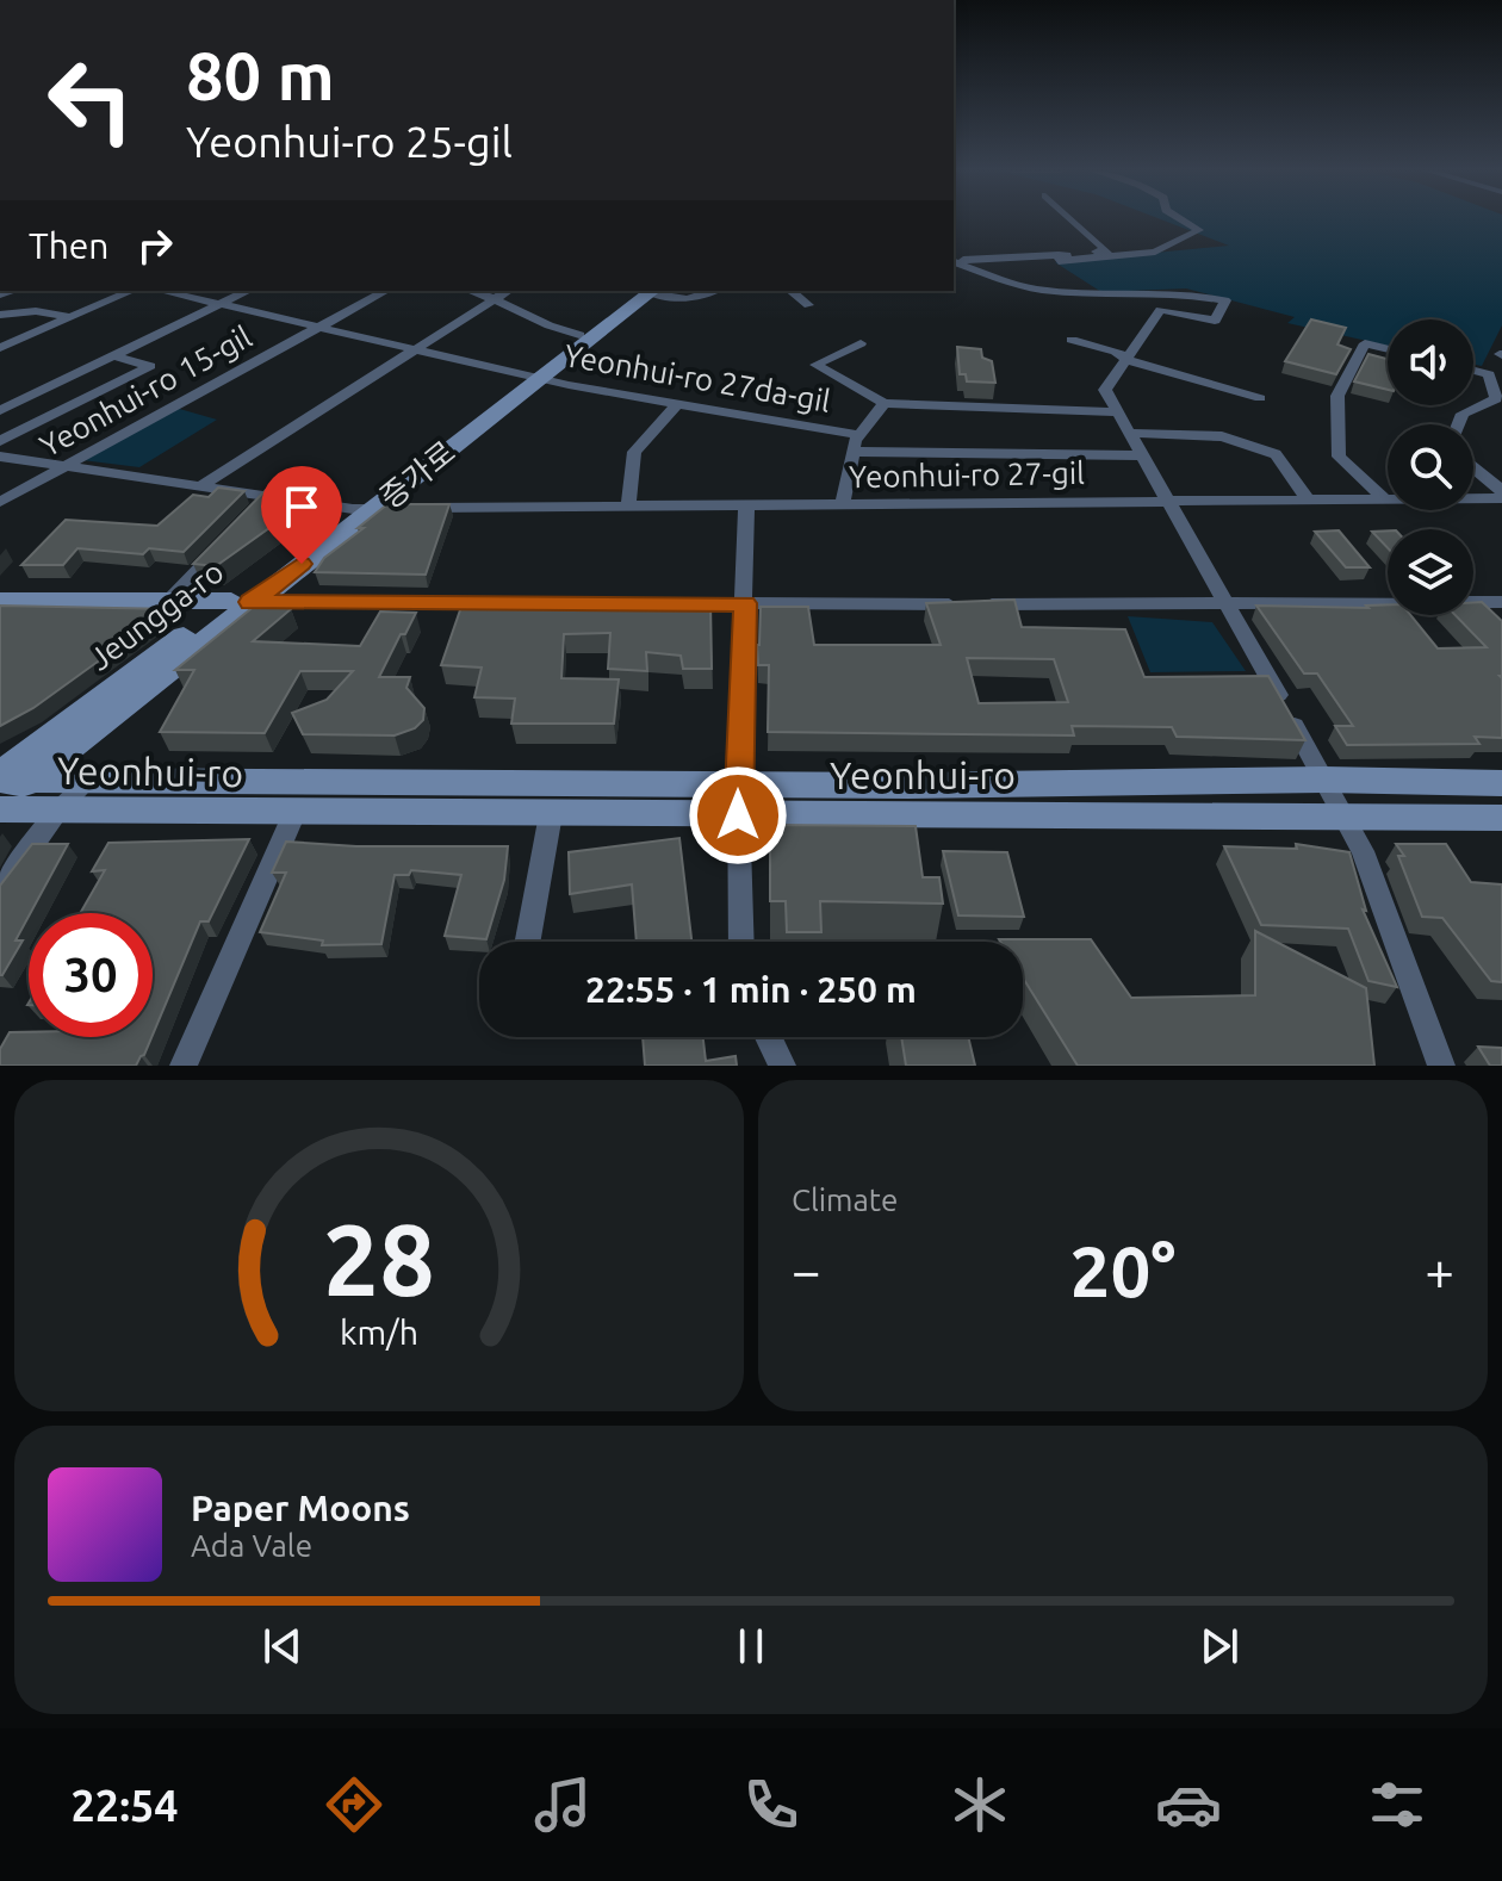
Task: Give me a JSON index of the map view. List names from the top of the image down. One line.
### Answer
{"streets":{"main road":["증가로","Yeonhui-ro"],"street":["Yeonhui-ro 27da-gil","Yeonhui-ro 15-gil","Yeonhui-ro 27-gil"]},"crossings":[["Yeonhui-ro 27da-gil","Yeonhui-ro 15-gil"],["Yeonhui-ro 27da-gil","증가로"],["Yeonhui-ro 27da-gil","Yeonhui-ro 27-gil"],["증가로","Yeonhui-ro 27-gil"],["증가로","Yeonhui-ro"]],"page":{"turn":["80 m","Yeonhui-ro 25-gil"],"then":"Then","limit":"30","trip":"22:55 · 1 min · 250 m","tile":"Climate","heat":["−","20°","+"],"song":["Paper Moons","Ada Vale"],"tabs":"22:54","gauge":["28","km/h"]}}
